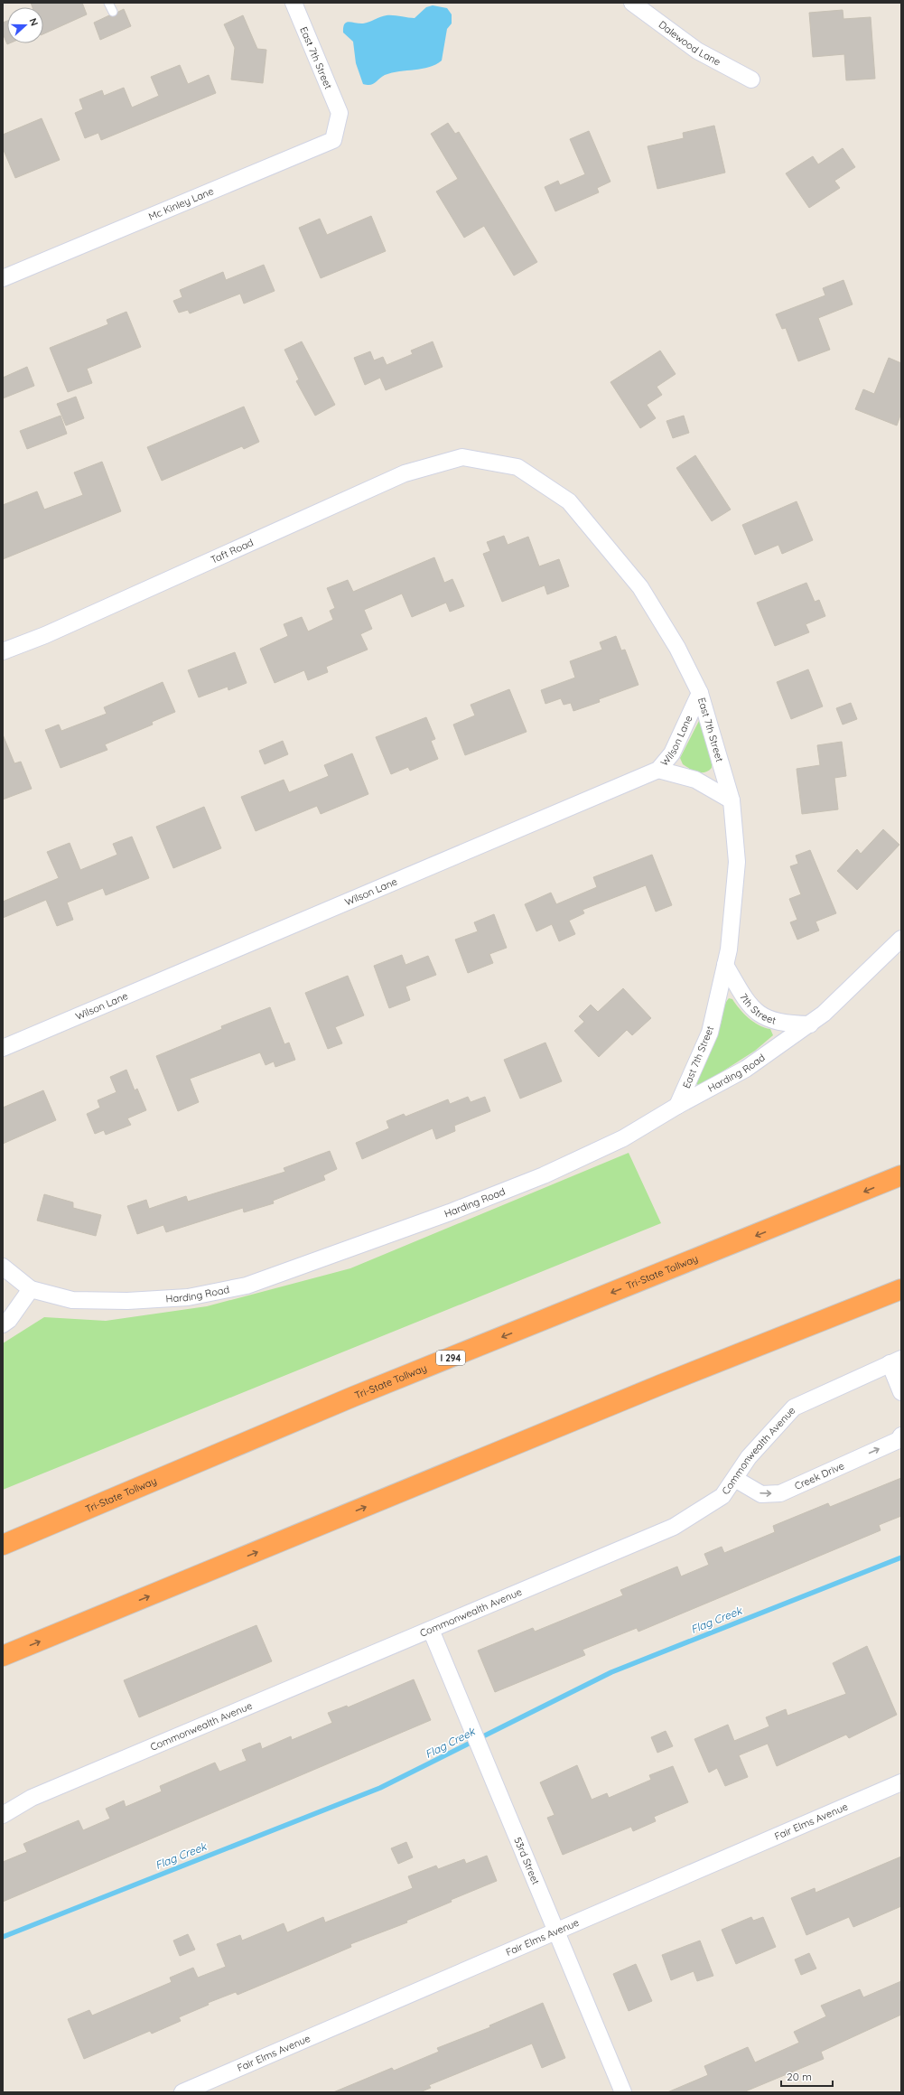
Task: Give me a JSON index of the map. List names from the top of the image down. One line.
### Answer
{"streets":{"highway":["Tri-State Tollway","I 294"],"street":["Dalewood Lane","East 7th Street","Mc Kinley Lane","Taft Road","Wilson Lane","7th Street","Harding Road","Commonwealth Avenue","Creek Drive","Fair Elms Avenue","53rd Street"]},"crossings":[["East 7th Street","Mc Kinley Lane"],["East 7th Street","Taft Road"],["East 7th Street","Wilson Lane"],["East 7th Street","7th Street"],["East 7th Street","Harding Road"],["7th Street","Harding Road"],["Commonwealth Avenue","Creek Drive"],["Commonwealth Avenue","53rd Street"],["Fair Elms Avenue","53rd Street"]],"one_way":["Creek Drive"],"water":["Flag Creek"],"scale_bar":"20 m","north":"right"}
